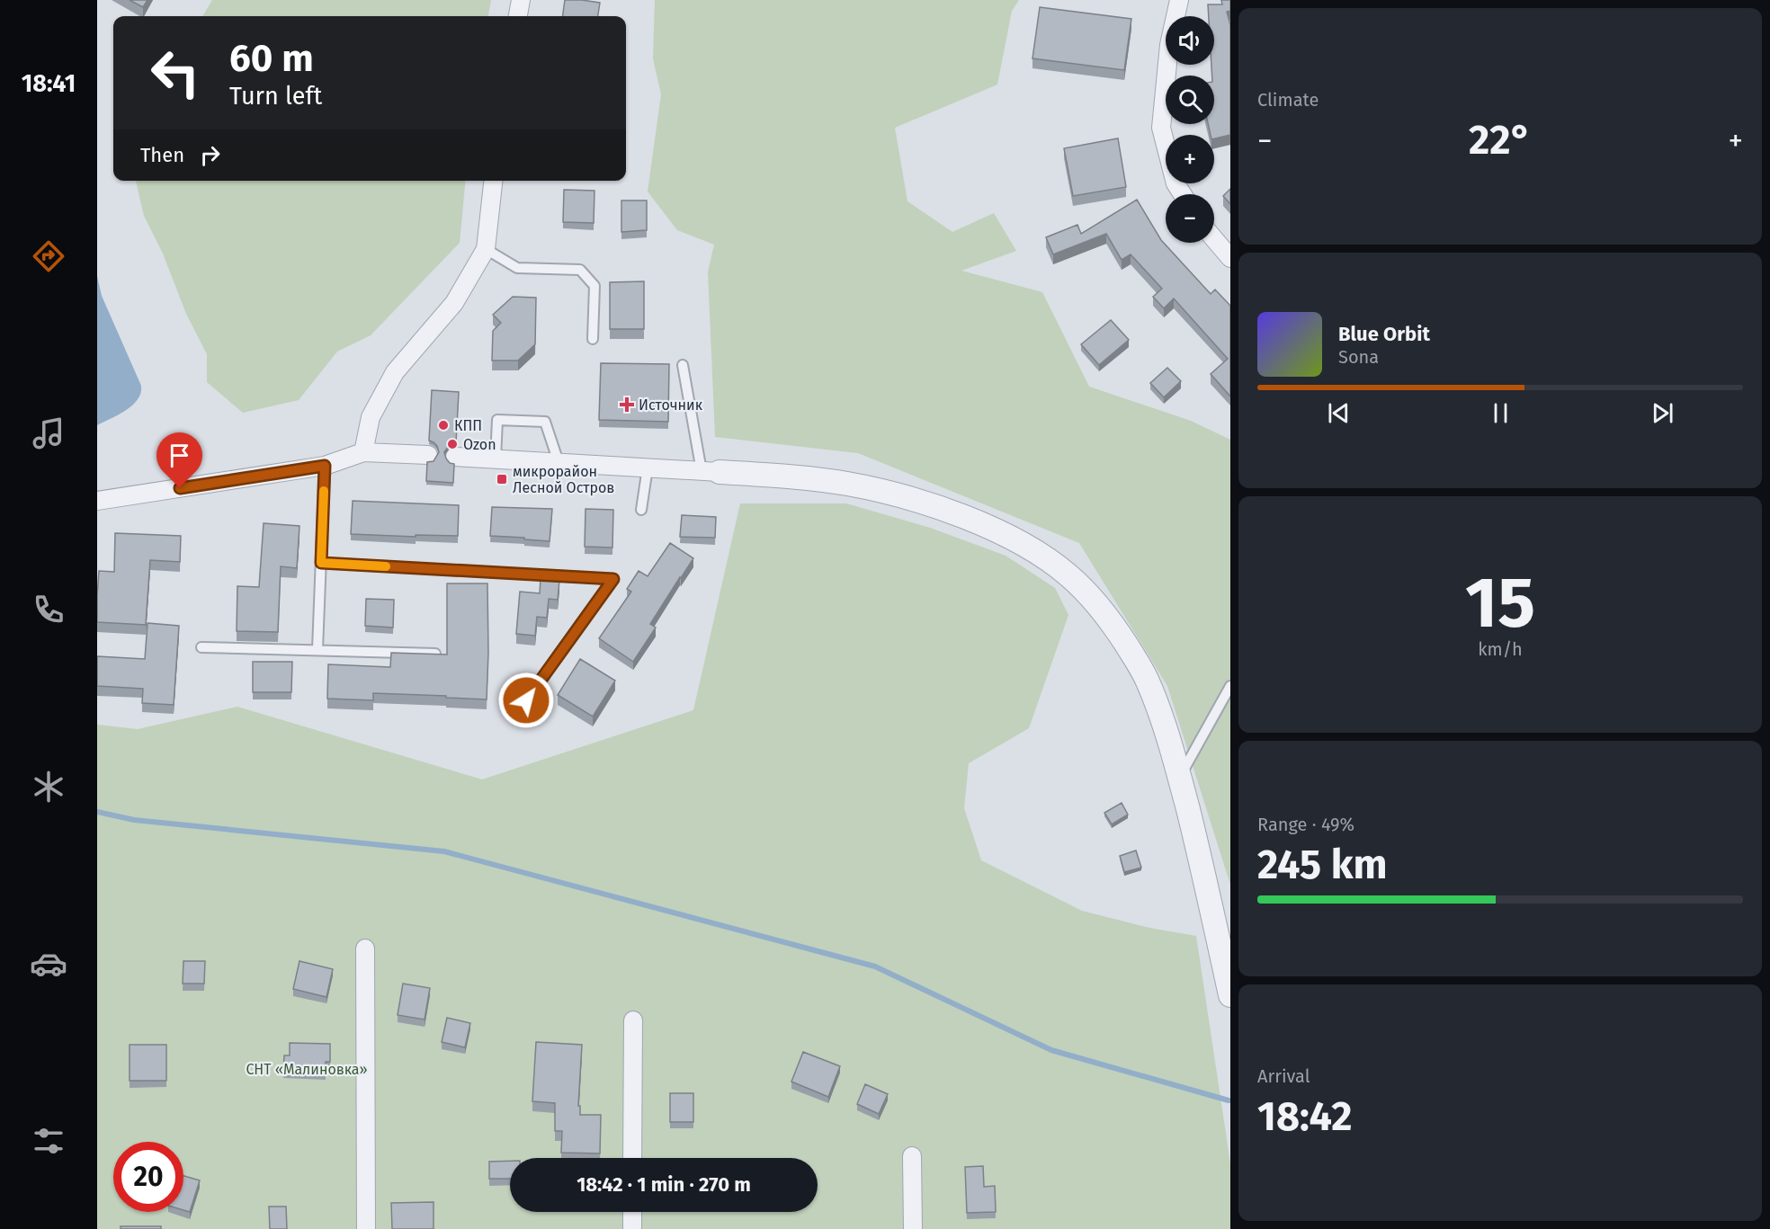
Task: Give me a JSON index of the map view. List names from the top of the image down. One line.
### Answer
{"parks":["СНТ «Малиновка»"],"places":{"health":["Источник"],"other":["КПП","Ozon"],"transit":["микрорайон Лесной Остров"]},"page":{"tabs":"18:41","tile":["Climate",["15","km/h"],["Range · 49%","245 km"],["Arrival","18:42"]],"map_buttons":["+","−"],"turn":["60 m","Turn left"],"heat":["−","22°","+"],"then":"Then","song":["Blue Orbit","Sona"],"limit":"20","trip":"18:42 · 1 min · 270 m"}}
